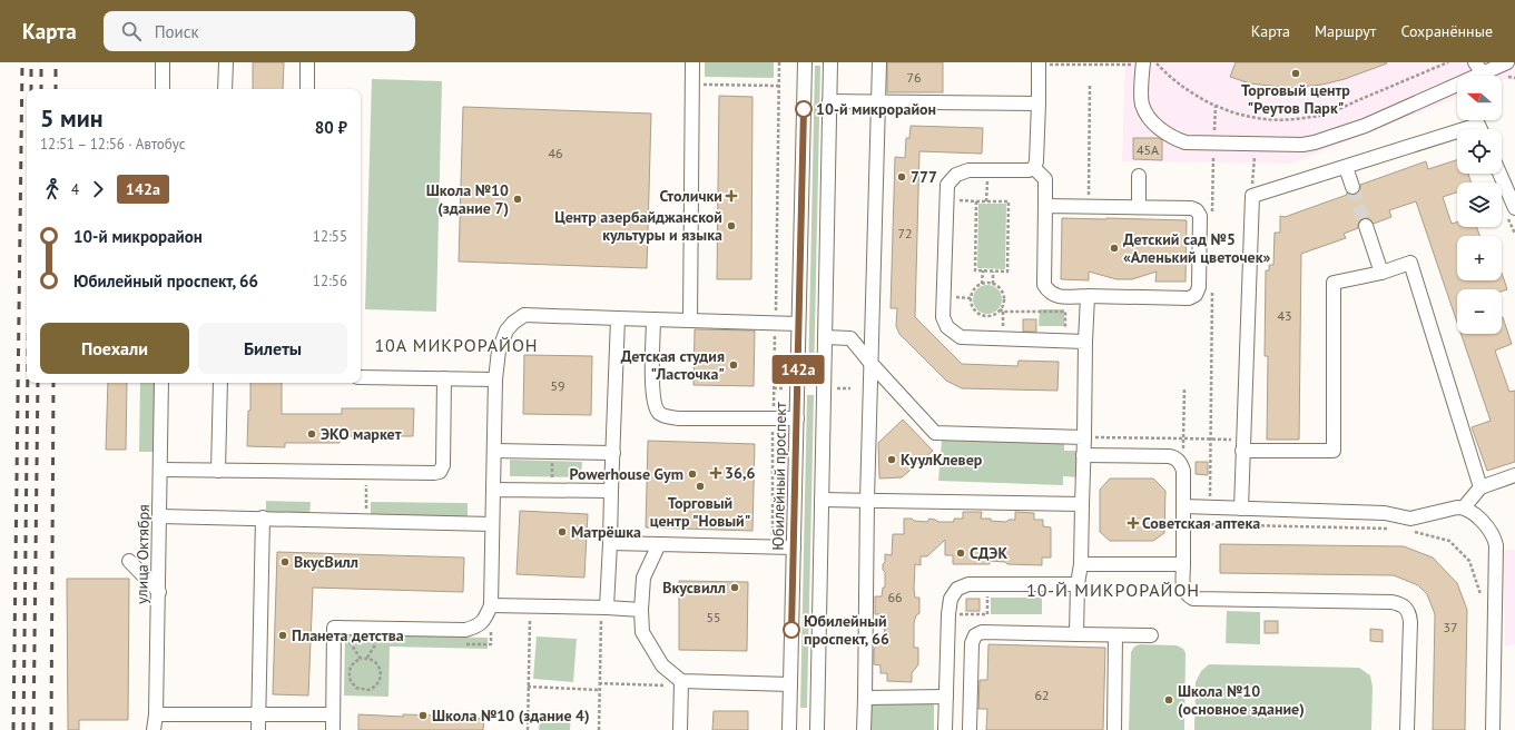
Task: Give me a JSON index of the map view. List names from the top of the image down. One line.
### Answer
{"streets":{"street":["Юбилейный проспект","улица Октября"]},"districts":["10А МИКРОРАЙОН","10-Й МИКРОРАЙОН"],"places":{"other":["Торговый центр \"Реутов Парк\"","10-й микрорайон","777","Школа №10 (здание 7)","Центр азербайджанской культуры и языка","Детский сад №5 «Аленький цветочек»","Детская студия \"Ласточка\"","ЭКО маркет","КуулКлевер","Powerhouse Gym","Торговый центр \"Новый\"","Матрёшка","СДЭК","ВкусВилл","Вкусвилл","Юбилейный проспект, 66","Планета детства","Школа №10 (основное здание)","Школа №10 (здание 4)"],"health":["Столички","36,6","Советская аптека"]},"lines":["bus line 142а"],"house_numbers":["76","45А","46","72","43","59","66","55","37","62"],"north":"left","page":{"header":"Карта","search":"Поиск","nav":["Карта","Маршрут","Сохранённые"],"on_map":"142а","map_buttons":["+","−"],"heading":["5 мин","12:51 – 12:56 · Автобус","80 ₽"],"legs":["4","142а"],"list":[{"name":"10-й микрорайон","value":"12:55"},{"name":"Юбилейный проспект, 66","value":"12:56"}],"buttons":["Поехали","Билеты"]}}
